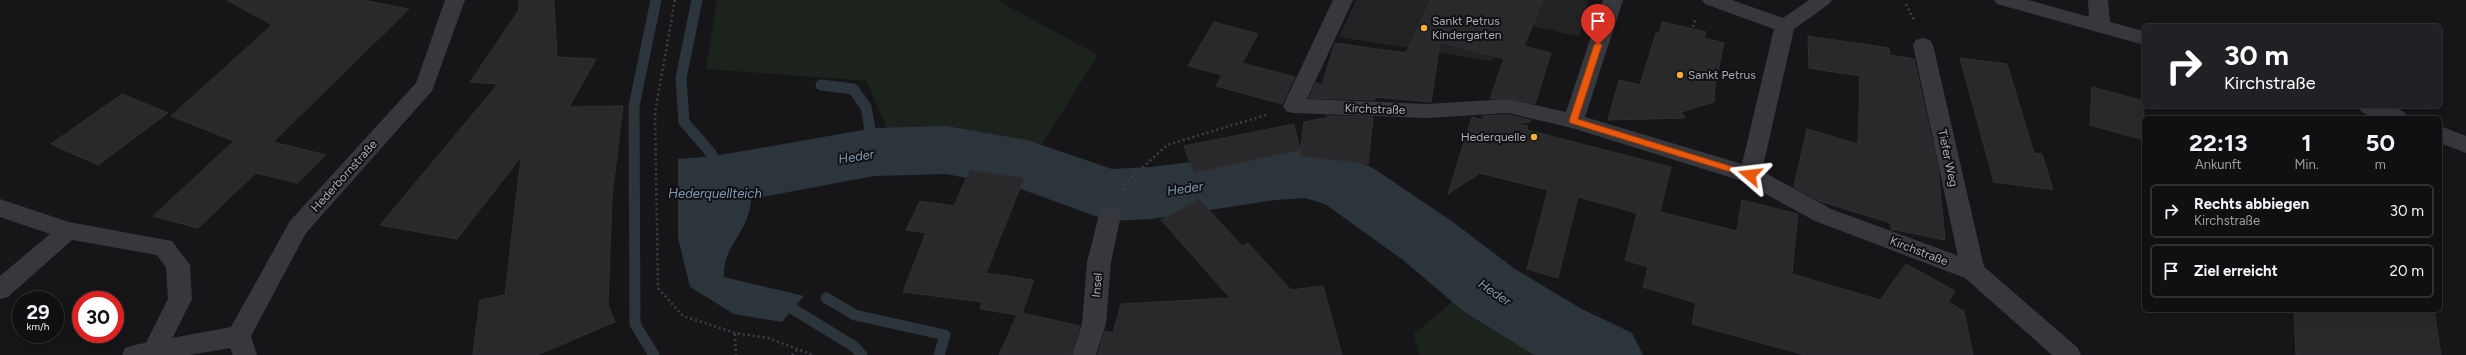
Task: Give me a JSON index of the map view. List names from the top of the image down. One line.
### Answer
{"streets":{"street":["Kirchstraße","Tiefer Weg","Hederbornstraße","Insel"]},"crossings":[["Kirchstraße","Tiefer Weg"]],"water":["Heder","Hederquellteich"],"places":["Sankt Petrus Kindergarten","Sankt Petrus","Hederquelle"],"page":{"turn":["30 m","Kirchstraße"],"eta":["22:13","Ankunft","1","Min.","50","m"],"list":[{"name":"Rechts abbiegen","note":"Kirchstraße","value":"30 m"},{"name":"Ziel erreicht","value":"20 m"}],"speed":"29 km/h","limit":"30"}}
